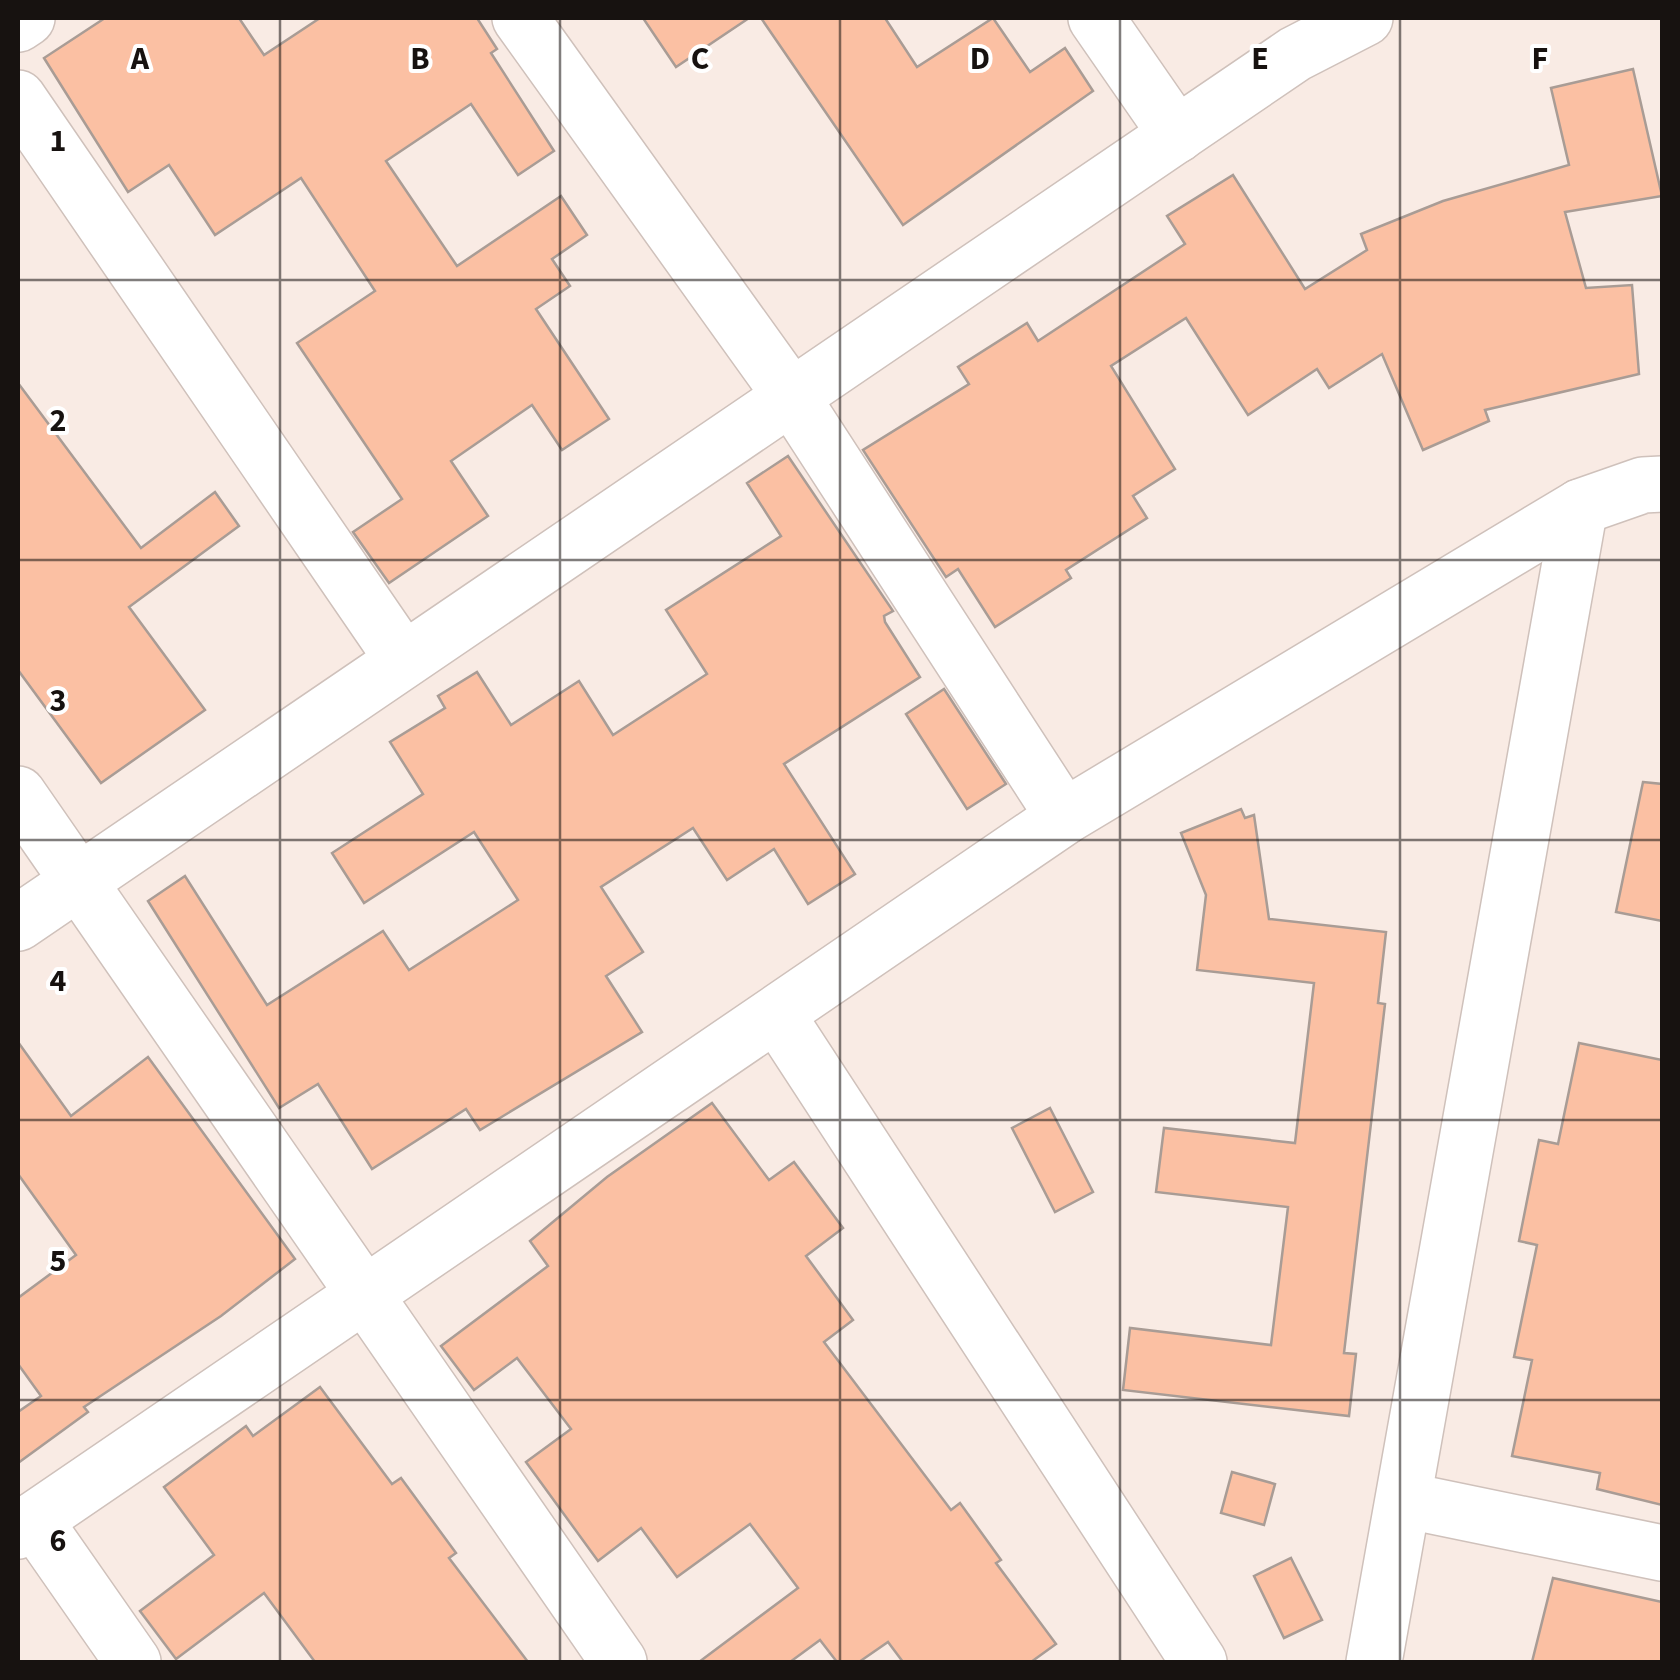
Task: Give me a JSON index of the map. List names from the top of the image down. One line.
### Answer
{"grid":{"columns":["A","B","C","D","E","F"],"rows":["1","2","3","4","5","6"]}}
